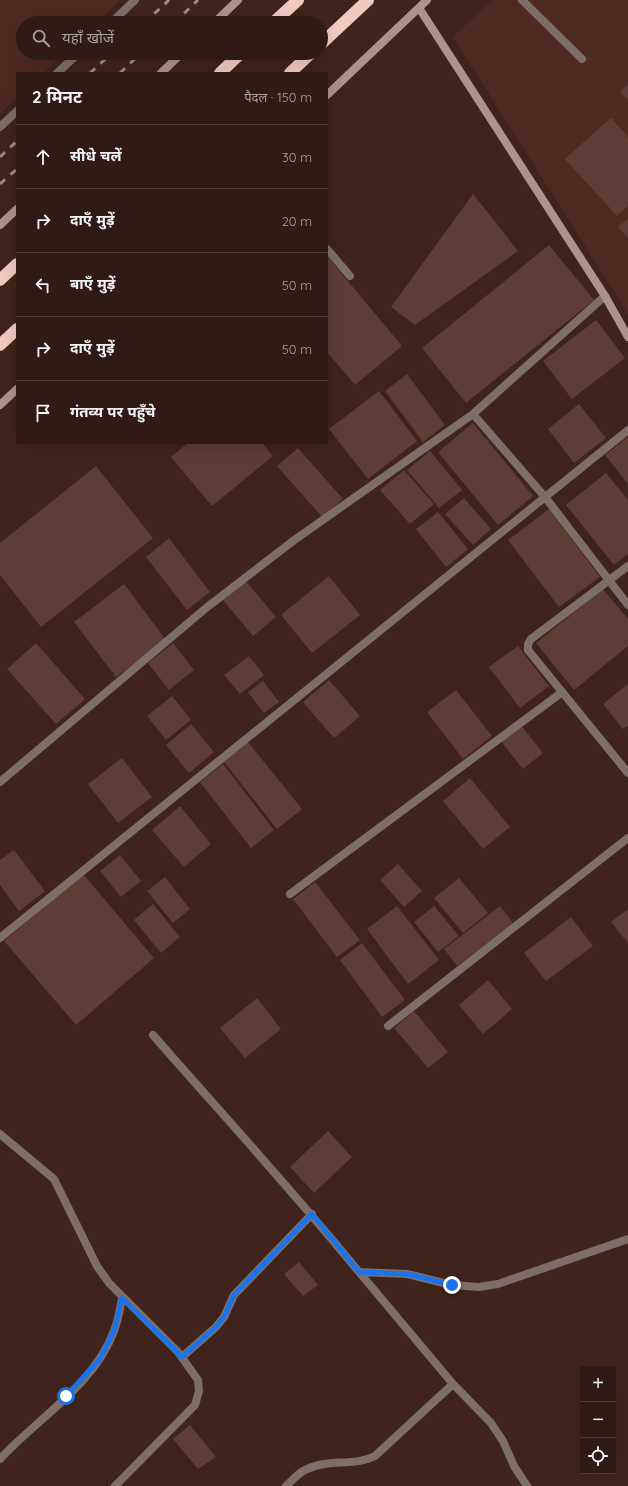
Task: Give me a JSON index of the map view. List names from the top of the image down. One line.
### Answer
{"page":{"search":"यहाँ खोजें","heading":["2 मिनट","पैदल · 150 m"],"list":[["सीधे चलें","30 m"],["दाएँ मुड़ें","20 m"],["बाएँ मुड़ें","50 m"],["दाएँ मुड़ें","50 m"],"गंतव्य पर पहुँचे"],"map_buttons":["+","−"]}}
